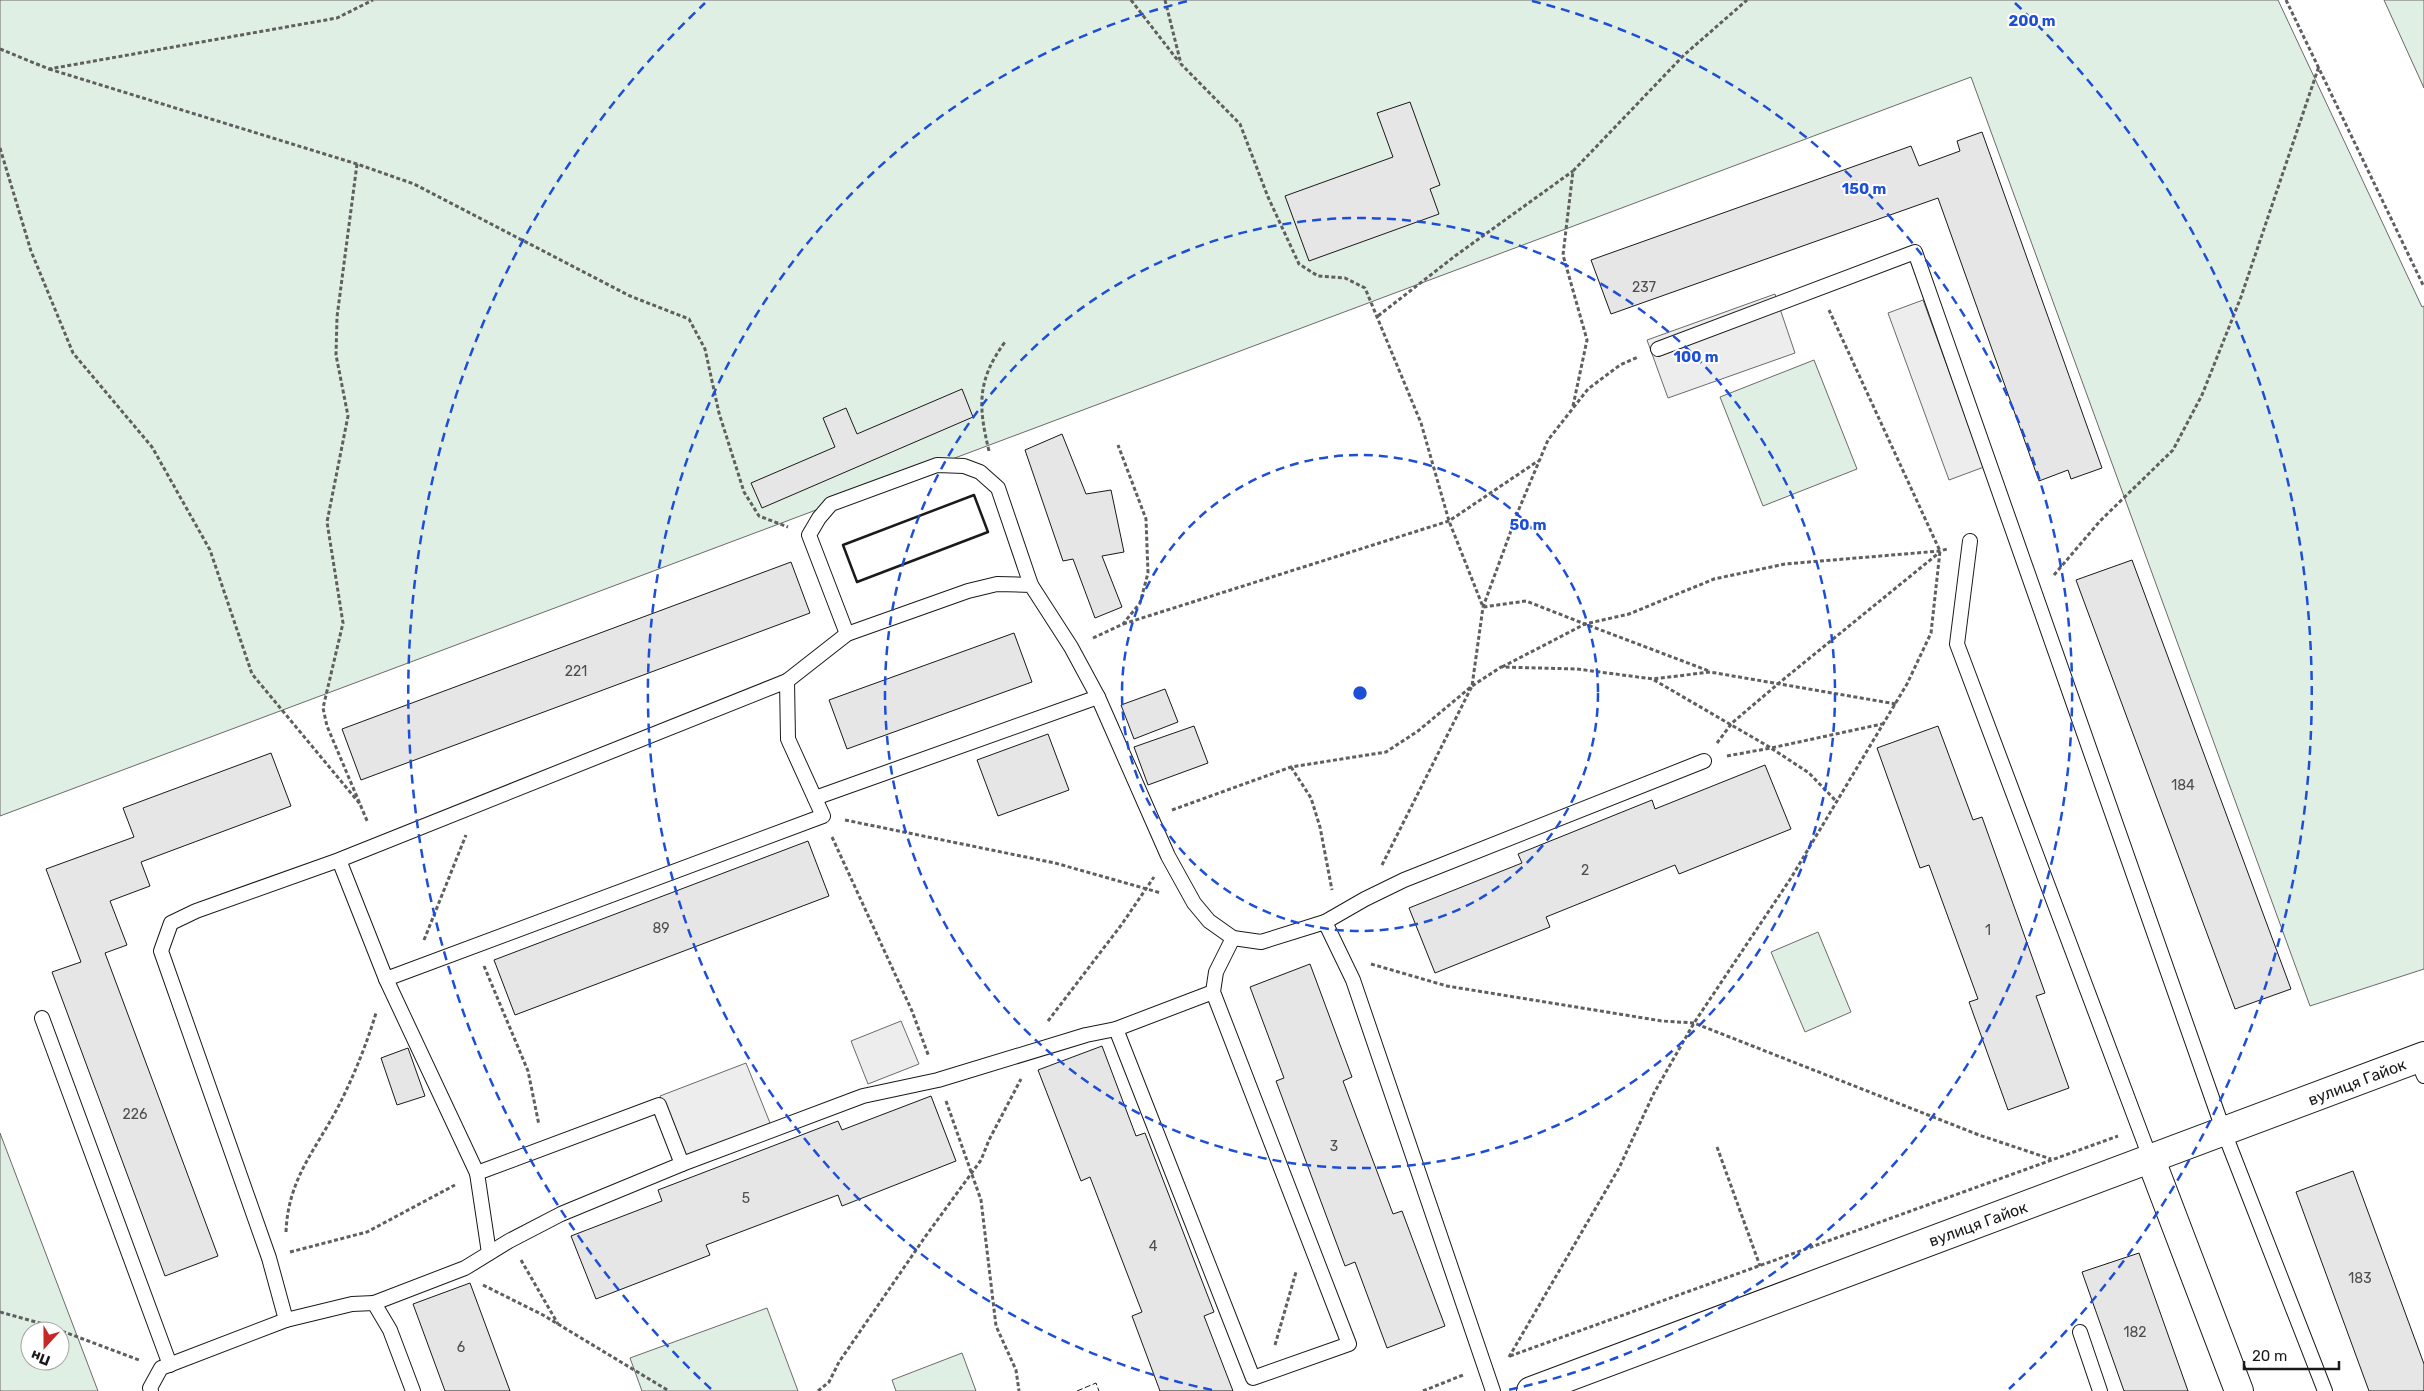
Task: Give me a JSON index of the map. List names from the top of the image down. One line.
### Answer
{"streets":{"street":["вулиця Гайок"]},"house_numbers":["237","221","184","2","89","1","226","3","5","4","183","182","6"],"scale_bar":"20 m","north":"bottom","rings":["200 m","150 m","100 m","50 m"]}
